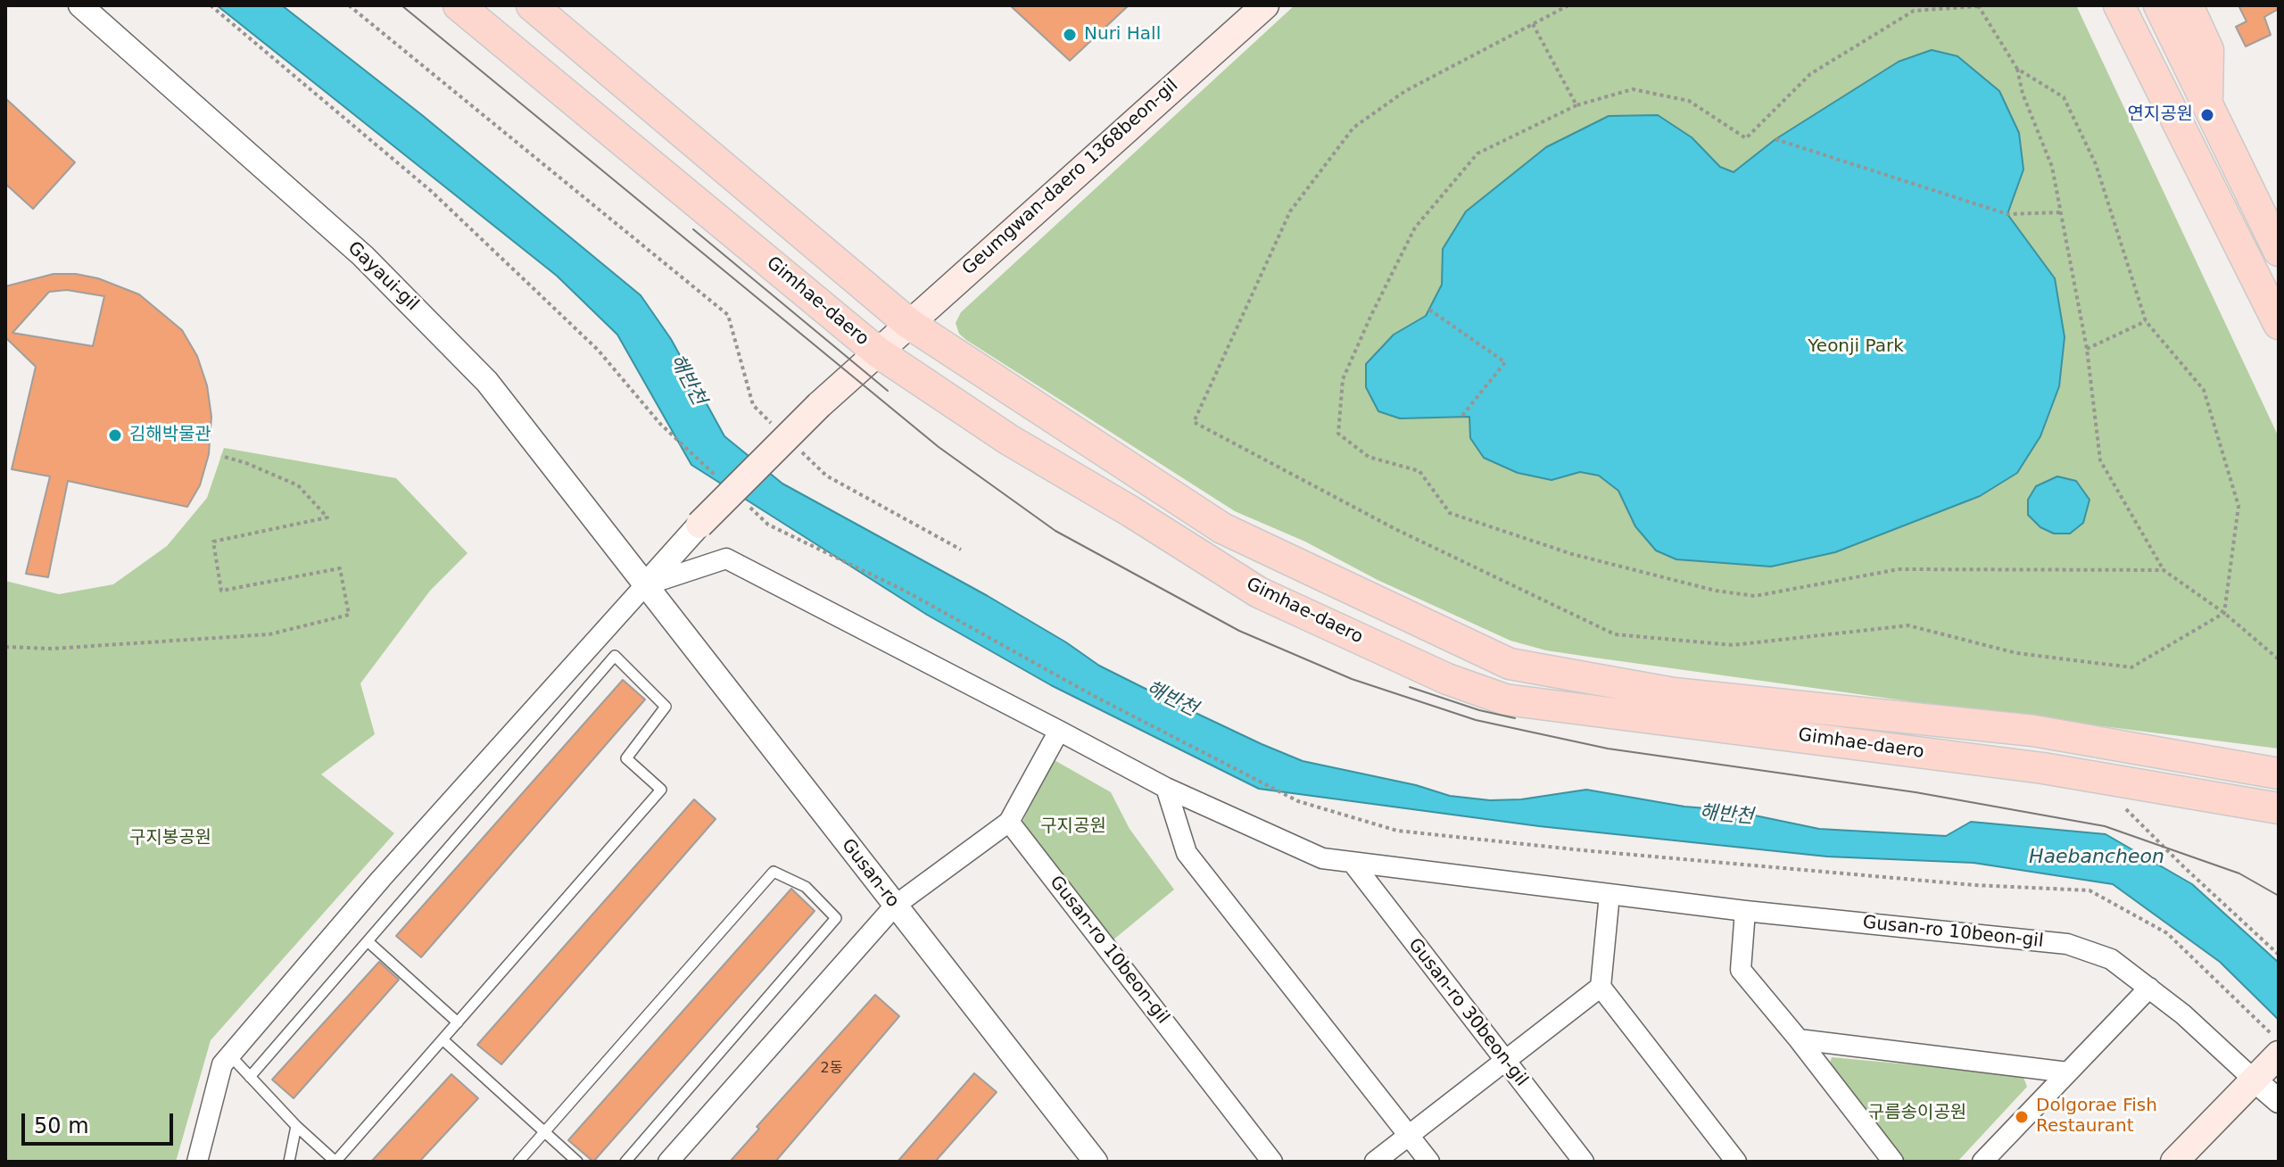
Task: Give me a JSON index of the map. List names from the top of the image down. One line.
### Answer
{"streets":{"main road":["Geumgwan-daero 1368beon-gil","Gimhae-daero"],"street":["Gayaui-gil","Gusan-ro","Gusan-ro 10beon-gil","Gusan-ro 30beon-gil"]},"crossings":[["Geumgwan-daero 1368beon-gil","Gimhae-daero"],["Gayaui-gil","Gusan-ro"],["Gayaui-gil","Gusan-ro 10beon-gil"],["Gusan-ro","Gusan-ro 10beon-gil"],["Gusan-ro 10beon-gil","Gusan-ro 30beon-gil"]],"water":["해반천","Haebancheon"],"parks":["Yeonji Park","구지공원","구지봉공원","구름송이공원"],"places":["Nuri Hall","연지공원","김해박물관","Dolgorae Fish Restaurant"],"house_numbers":["2동"],"scale_bar":"50 m"}
